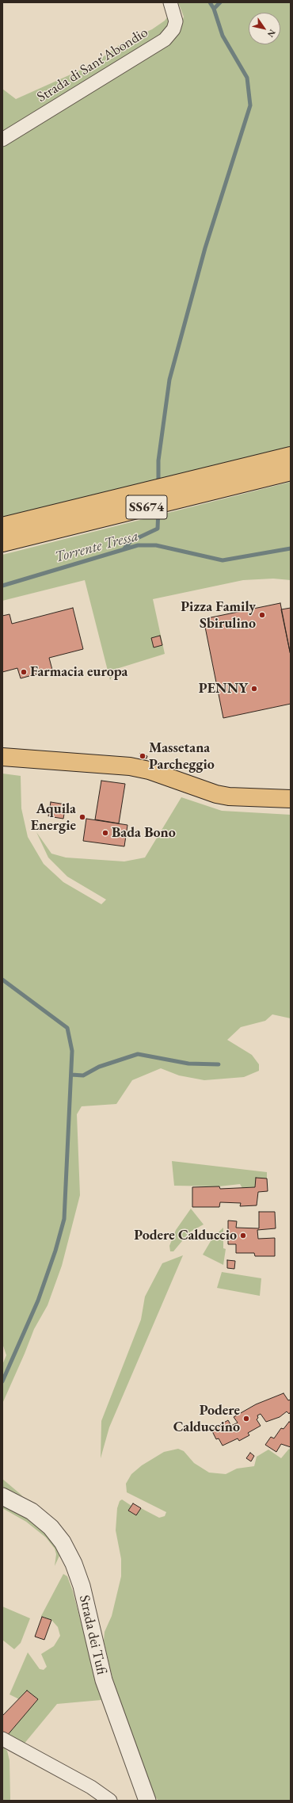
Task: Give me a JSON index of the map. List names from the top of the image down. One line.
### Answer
{"streets":{"main road":["SS674"],"street":["Strada di Sant'Abondio","Strada dei Tufi"]},"water":["Torrente Tressa"],"places":["Pizza Family Sbirulino","Farmacia europa","PENNY","Massetana Parcheggio","Aquila Energie","Bada Bono","Podere Calduccio","Podere Calduccino"],"north":"bottom right"}
